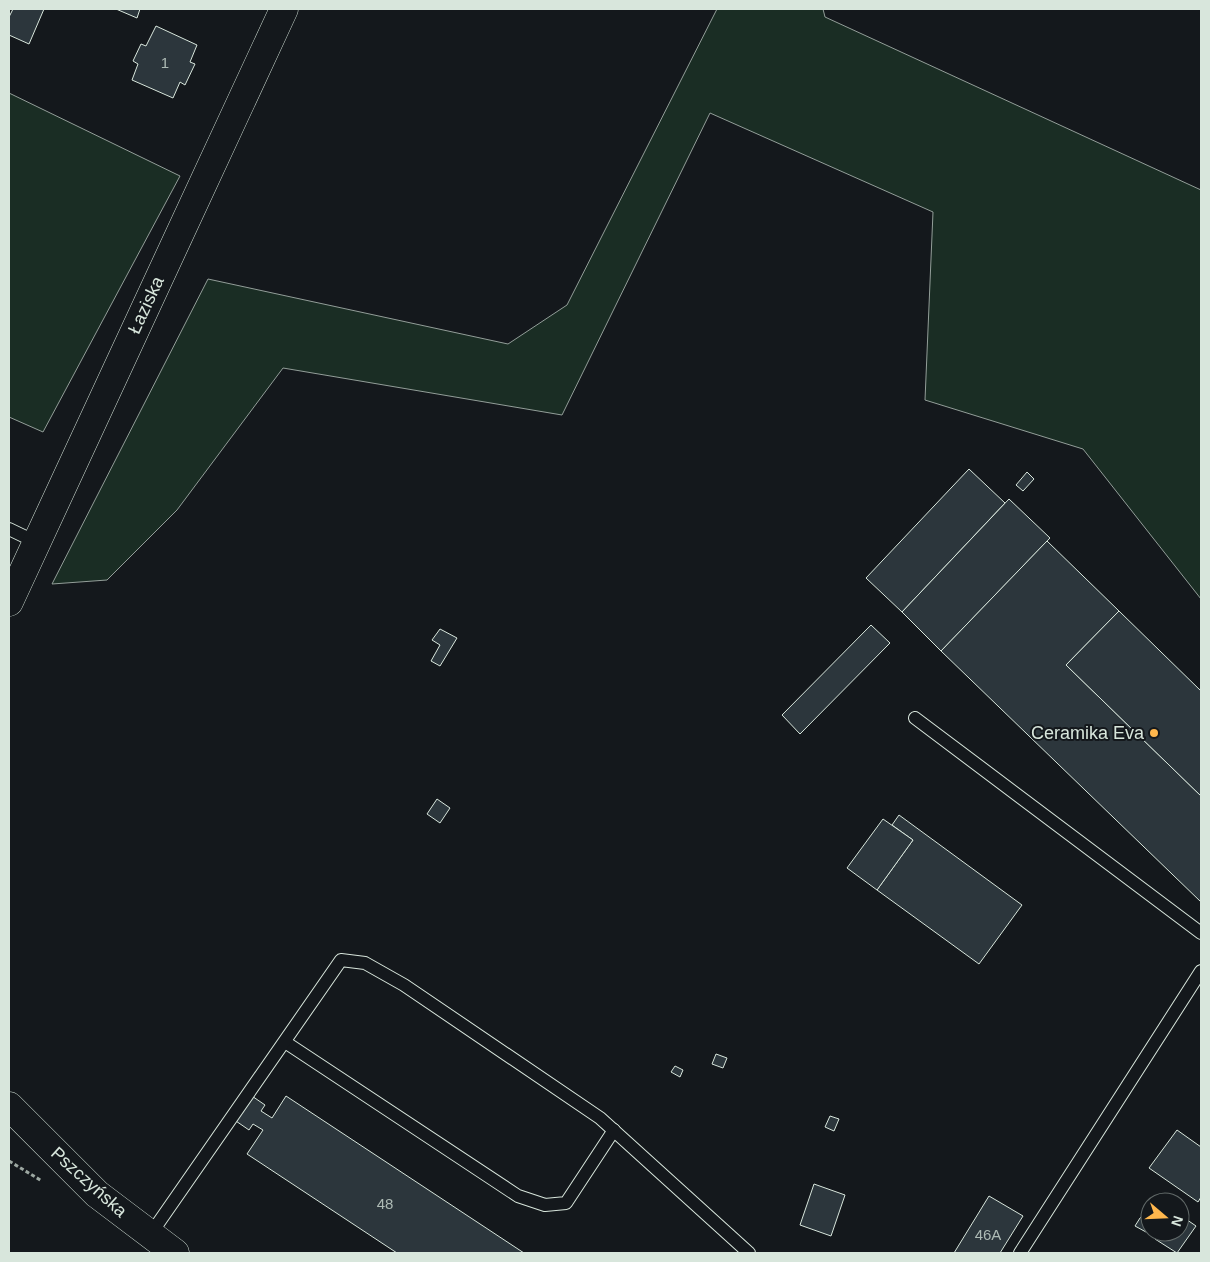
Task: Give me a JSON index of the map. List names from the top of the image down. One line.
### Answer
{"streets":{"street":["Łaziska","Pszczyńska"]},"places":["Ceramika Eva"],"house_numbers":["1","48","46A"],"north":"right"}
